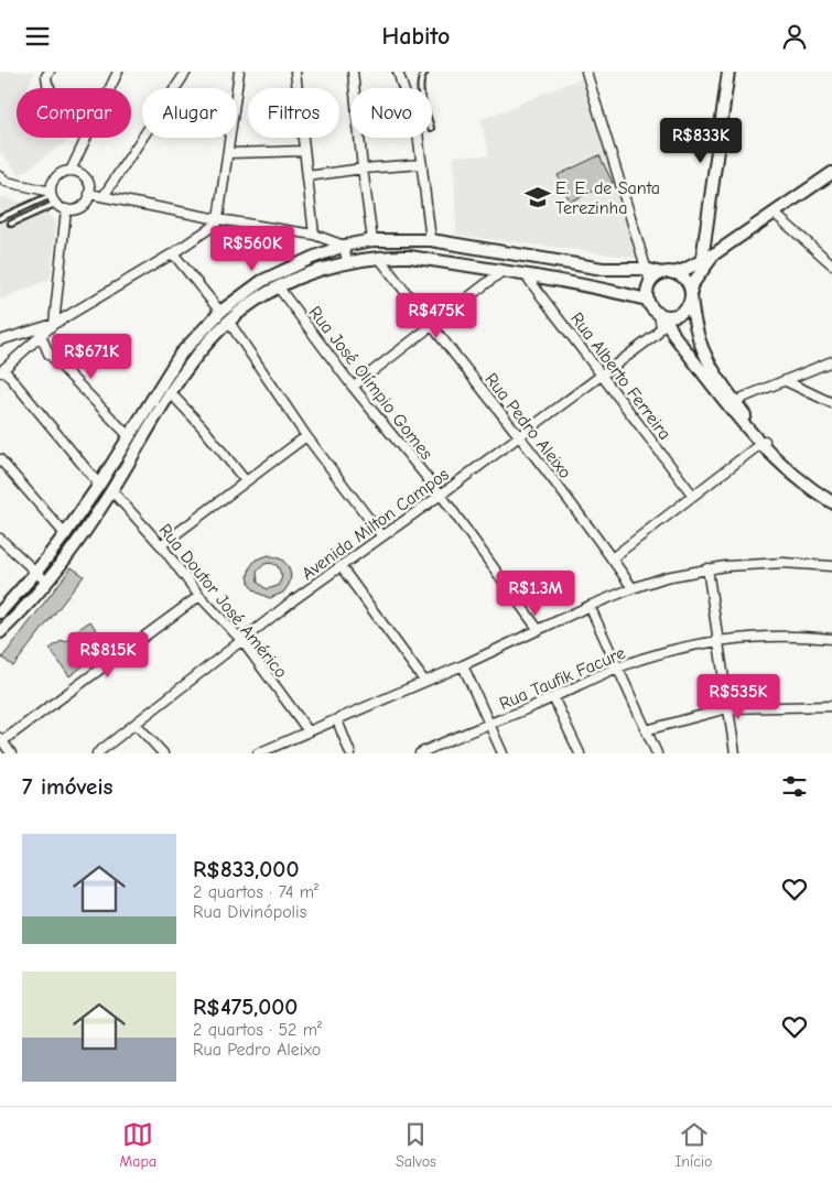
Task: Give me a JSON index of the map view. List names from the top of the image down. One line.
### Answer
{"streets":{"street":["Rua Alberto Ferreira","Rua José Olímpio Gomes","Rua Pedro Aleixo","Avenida Milton Campos","Rua Doutor José Américo","Rua Taufik Facure"]},"crossings":[["Rua Alberto Ferreira","Avenida Milton Campos"],["Rua José Olímpio Gomes","Avenida Milton Campos"],["Rua Pedro Aleixo","Avenida Milton Campos"],["Avenida Milton Campos","Rua Doutor José Américo"]],"places":{"school or university":["E. E. de Santa Terezinha"]},"page":{"header":"Habito","chip":["Comprar","Alugar","Filtros","Novo"],"price":["R$833K","R$560K","R$475K","R$671K","R$1.3M","R$815K","R$535K"],"heading":"7 imóveis","list":[{"name":"R$833,000","note":"2 quartos · 74 m² · Rua Divinópolis"},{"name":"R$475,000","note":"2 quartos · 52 m² · Rua Pedro Aleixo"}],"tabs":["Mapa","Salvos","Início"]}}
